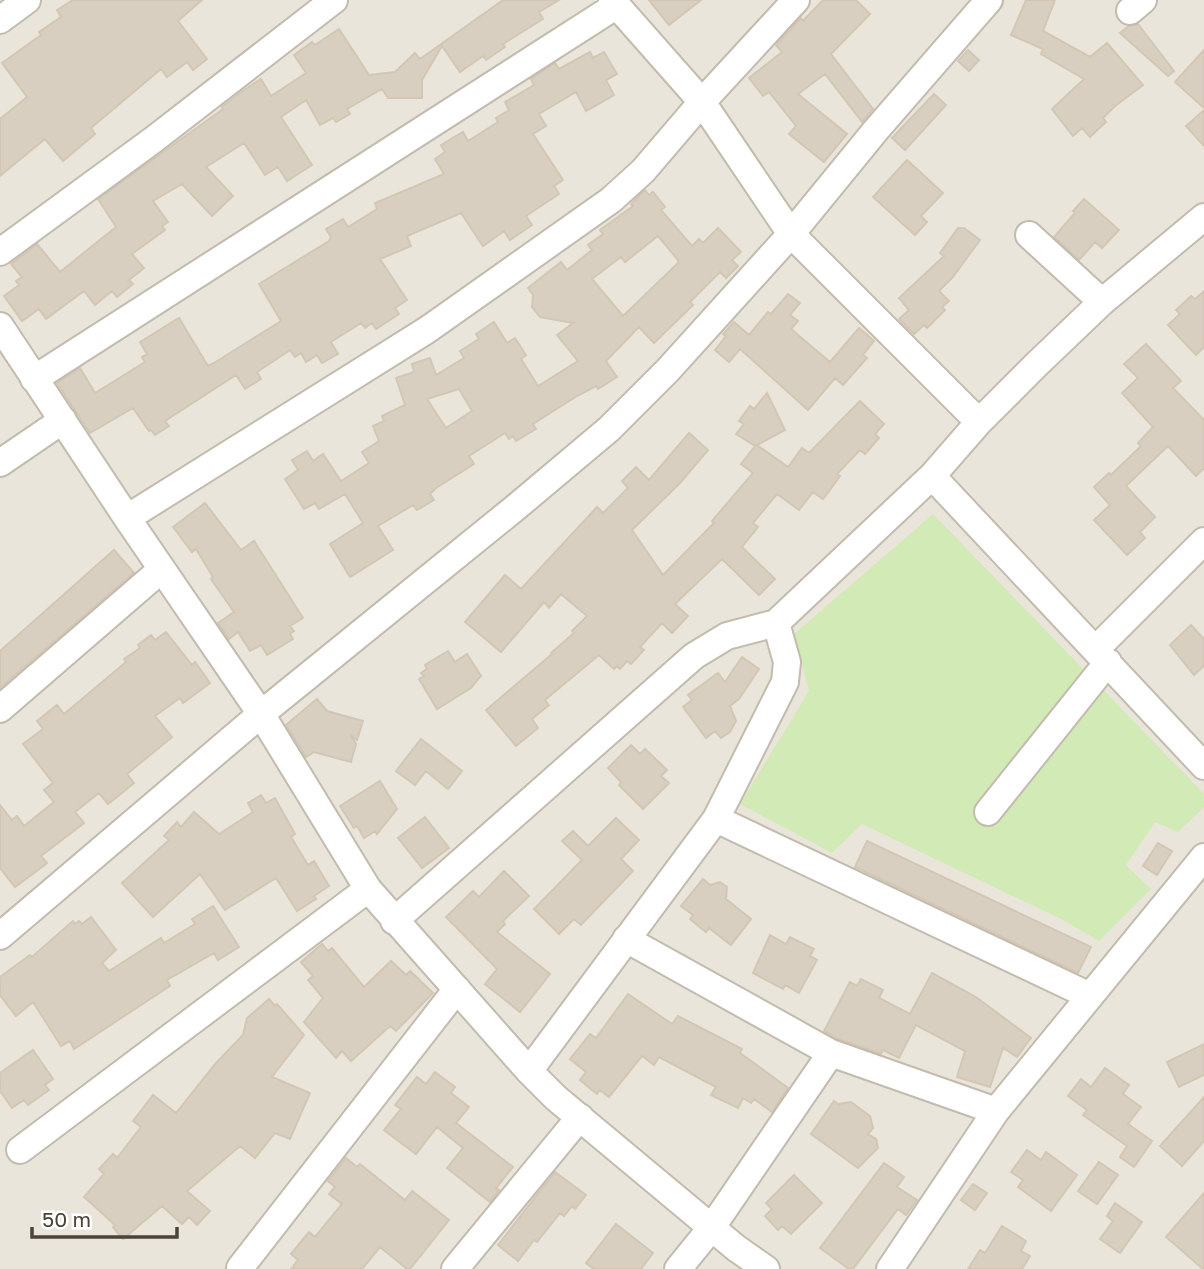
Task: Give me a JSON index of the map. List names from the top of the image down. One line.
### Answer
{"scale_bar":"50 m"}
